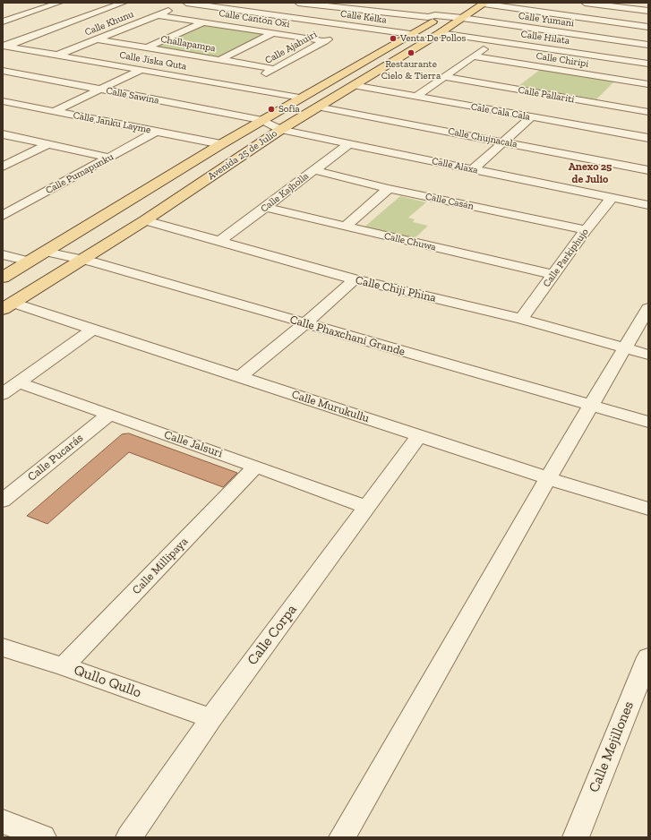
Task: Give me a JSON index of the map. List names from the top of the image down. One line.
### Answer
{"streets":{"main road":["Avenida 25 de Julio"],"street":["Calle Kelka","Calle Cantón Oxi","Calle Yumani","Calle Khunu","Calle Hilata","Challapampa","Calle Ajahuiri","Calle Chiripi","Calle Jiska Quta","Calle Pallariti","Calle Sawina","Cale Cala Cala","Calle Janku Layme","Calle Chujnacala","Calle Alaxa","Calle Pumapunku","Calle Kajholla","Calle Casán","Calle Chuwa","Calle Parkiphujo","Calle Chiji Phina","Calle Phaxchani Grande","Calle Murukullu","Calle Jalsuri","Calle Pucarás","Calle Millipaya","Calle Corpa","Qullo Qullo","Calle Mejillones"]},"crossings":[["Calle Kelka","Calle Khunu"],["Calle Kelka","Calle Ajahuiri"],["Calle Kelka","Avenida 25 de Julio"],["Calle Cantón Oxi","Calle Khunu"],["Calle Cantón Oxi","Calle Ajahuiri"],["Calle Yumani","Avenida 25 de Julio"],["Calle Khunu","Challapampa"],["Calle Khunu","Calle Jiska Quta"],["Calle Hilata","Avenida 25 de Julio"],["Challapampa","Calle Ajahuiri"],["Calle Ajahuiri","Calle Jiska Quta"],["Calle Jiska Quta","Avenida 25 de Julio"],["Calle Sawina","Avenida 25 de Julio"],["Calle Sawina","Calle Alaxa"],["Cale Cala Cala","Avenida 25 de Julio"],["Calle Janku Layme","Avenida 25 de Julio"],["Calle Janku Layme","Calle Pumapunku"],["Calle Chujnacala","Avenida 25 de Julio"],["Avenida 25 de Julio","Calle Alaxa"],["Avenida 25 de Julio","Calle Chiji Phina"],["Avenida 25 de Julio","Calle Phaxchani Grande"],["Avenida 25 de Julio","Calle Murukullu"],["Calle Alaxa","Calle Kajholla"],["Calle Alaxa","Calle Parkiphujo"],["Calle Kajholla","Calle Casán"],["Calle Kajholla","Calle Chuwa"],["Calle Kajholla","Calle Chiji Phina"],["Calle Casán","Calle Parkiphujo"],["Calle Chuwa","Calle Parkiphujo"],["Calle Parkiphujo","Calle Chiji Phina"],["Calle Murukullu","Calle Corpa"],["Calle Jalsuri","Calle Pucarás"],["Calle Jalsuri","Calle Millipaya"],["Calle Jalsuri","Calle Corpa"],["Calle Millipaya","Qullo Qullo"],["Calle Corpa","Qullo Qullo"]],"districts":["Anexo 25 de Julio"],"places":["Venta De Pollos","Restaurante Cielo & Tierra","Sofía"]}
